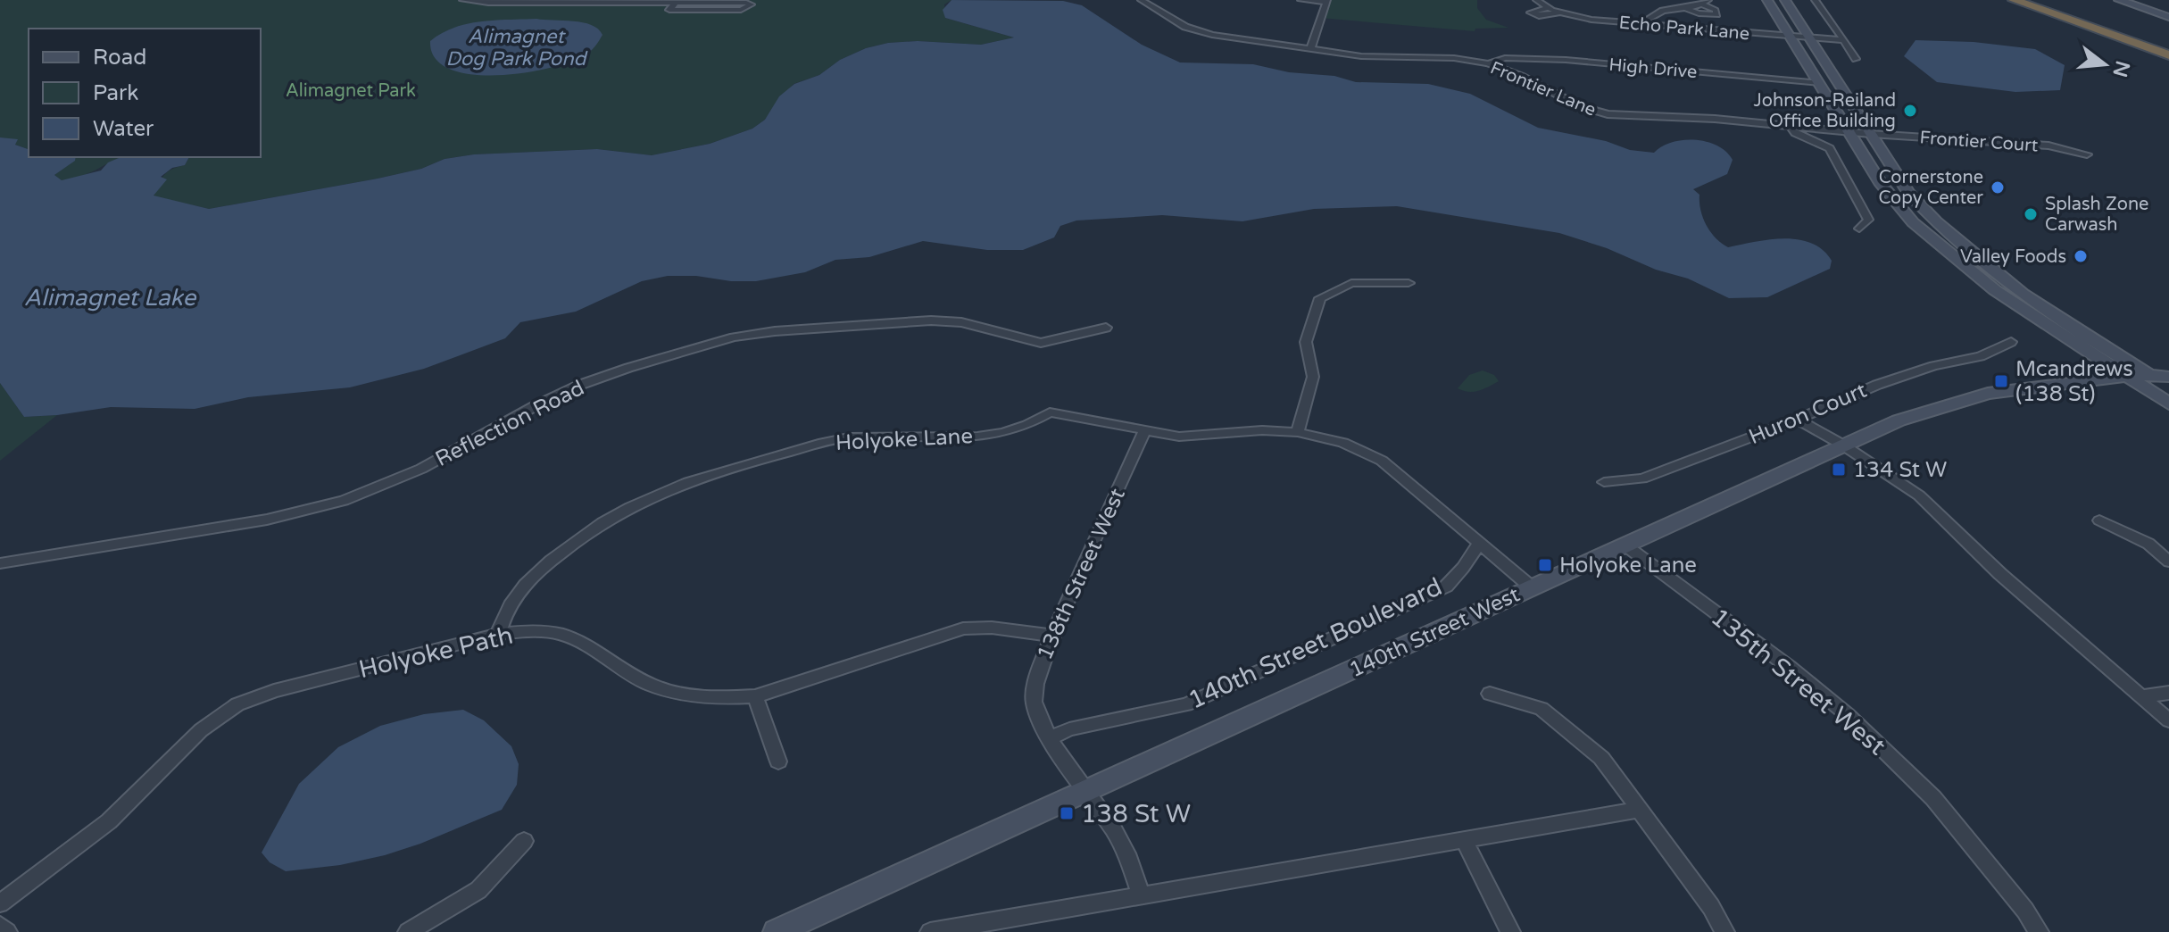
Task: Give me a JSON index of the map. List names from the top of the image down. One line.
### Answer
{"streets":{"main road":["140th Street West"],"street":["Echo Park Lane","High Drive","Frontier Lane","Frontier Court","Huron Court","Reflection Road","Holyoke Lane","138th Street West","140th Street Boulevard","Holyoke Path","135th Street West"]},"crossings":[["High Drive","Frontier Lane"],["Frontier Lane","Frontier Court"],["Holyoke Lane","138th Street West"],["Holyoke Lane","140th Street West"],["Holyoke Lane","140th Street Boulevard"],["Holyoke Lane","Holyoke Path"],["138th Street West","140th Street West"],["138th Street West","140th Street Boulevard"],["138th Street West","Holyoke Path"],["140th Street West","135th Street West"]],"water":["Alimagnet Dog Park Pond","Alimagnet Lake"],"parks":["Alimagnet Park"],"places":{"other":["Johnson-Reiland Office Building","Cornerstone Copy Center","Splash Zone Carwash","Valley Foods"],"transit":["Mcandrews (138 St)","134 St W","Holyoke Lane","138 St W"]},"legend":["Road","Park","Water"],"north":"right"}
